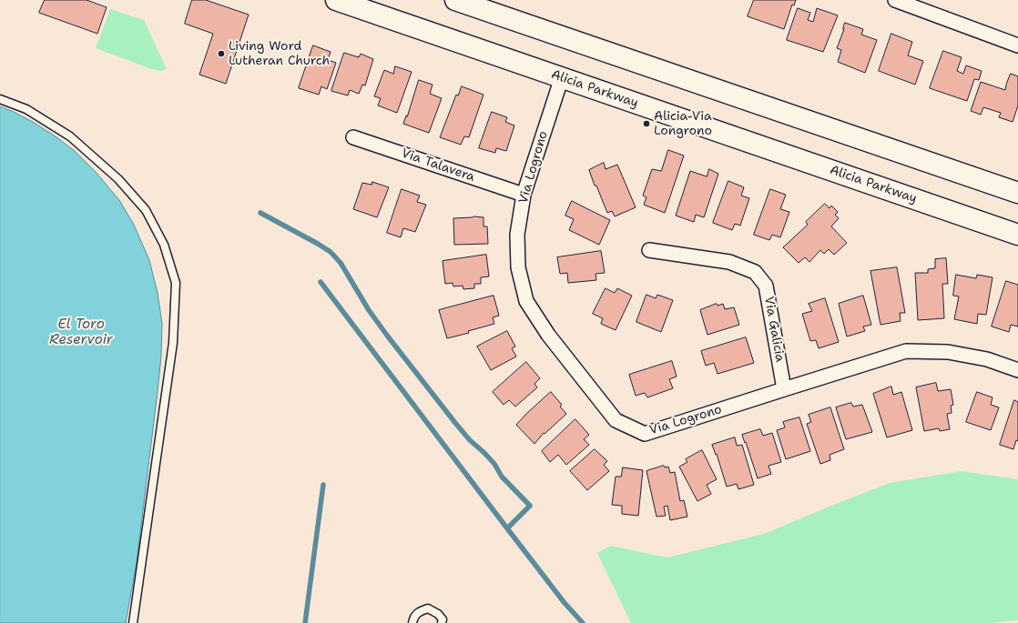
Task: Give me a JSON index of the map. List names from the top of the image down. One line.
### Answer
{"streets":{"main road":["Alicia Parkway"],"street":["Via Talavera","Via Logrono","Via Galicia"]},"crossings":[["Alicia Parkway","Via Logrono"],["Via Talavera","Via Logrono"],["Via Logrono","Via Galicia"]],"water":["El Toro Reservoir"],"places":["Living Word Lutheran Church","Alicia-Via Longrono"]}
